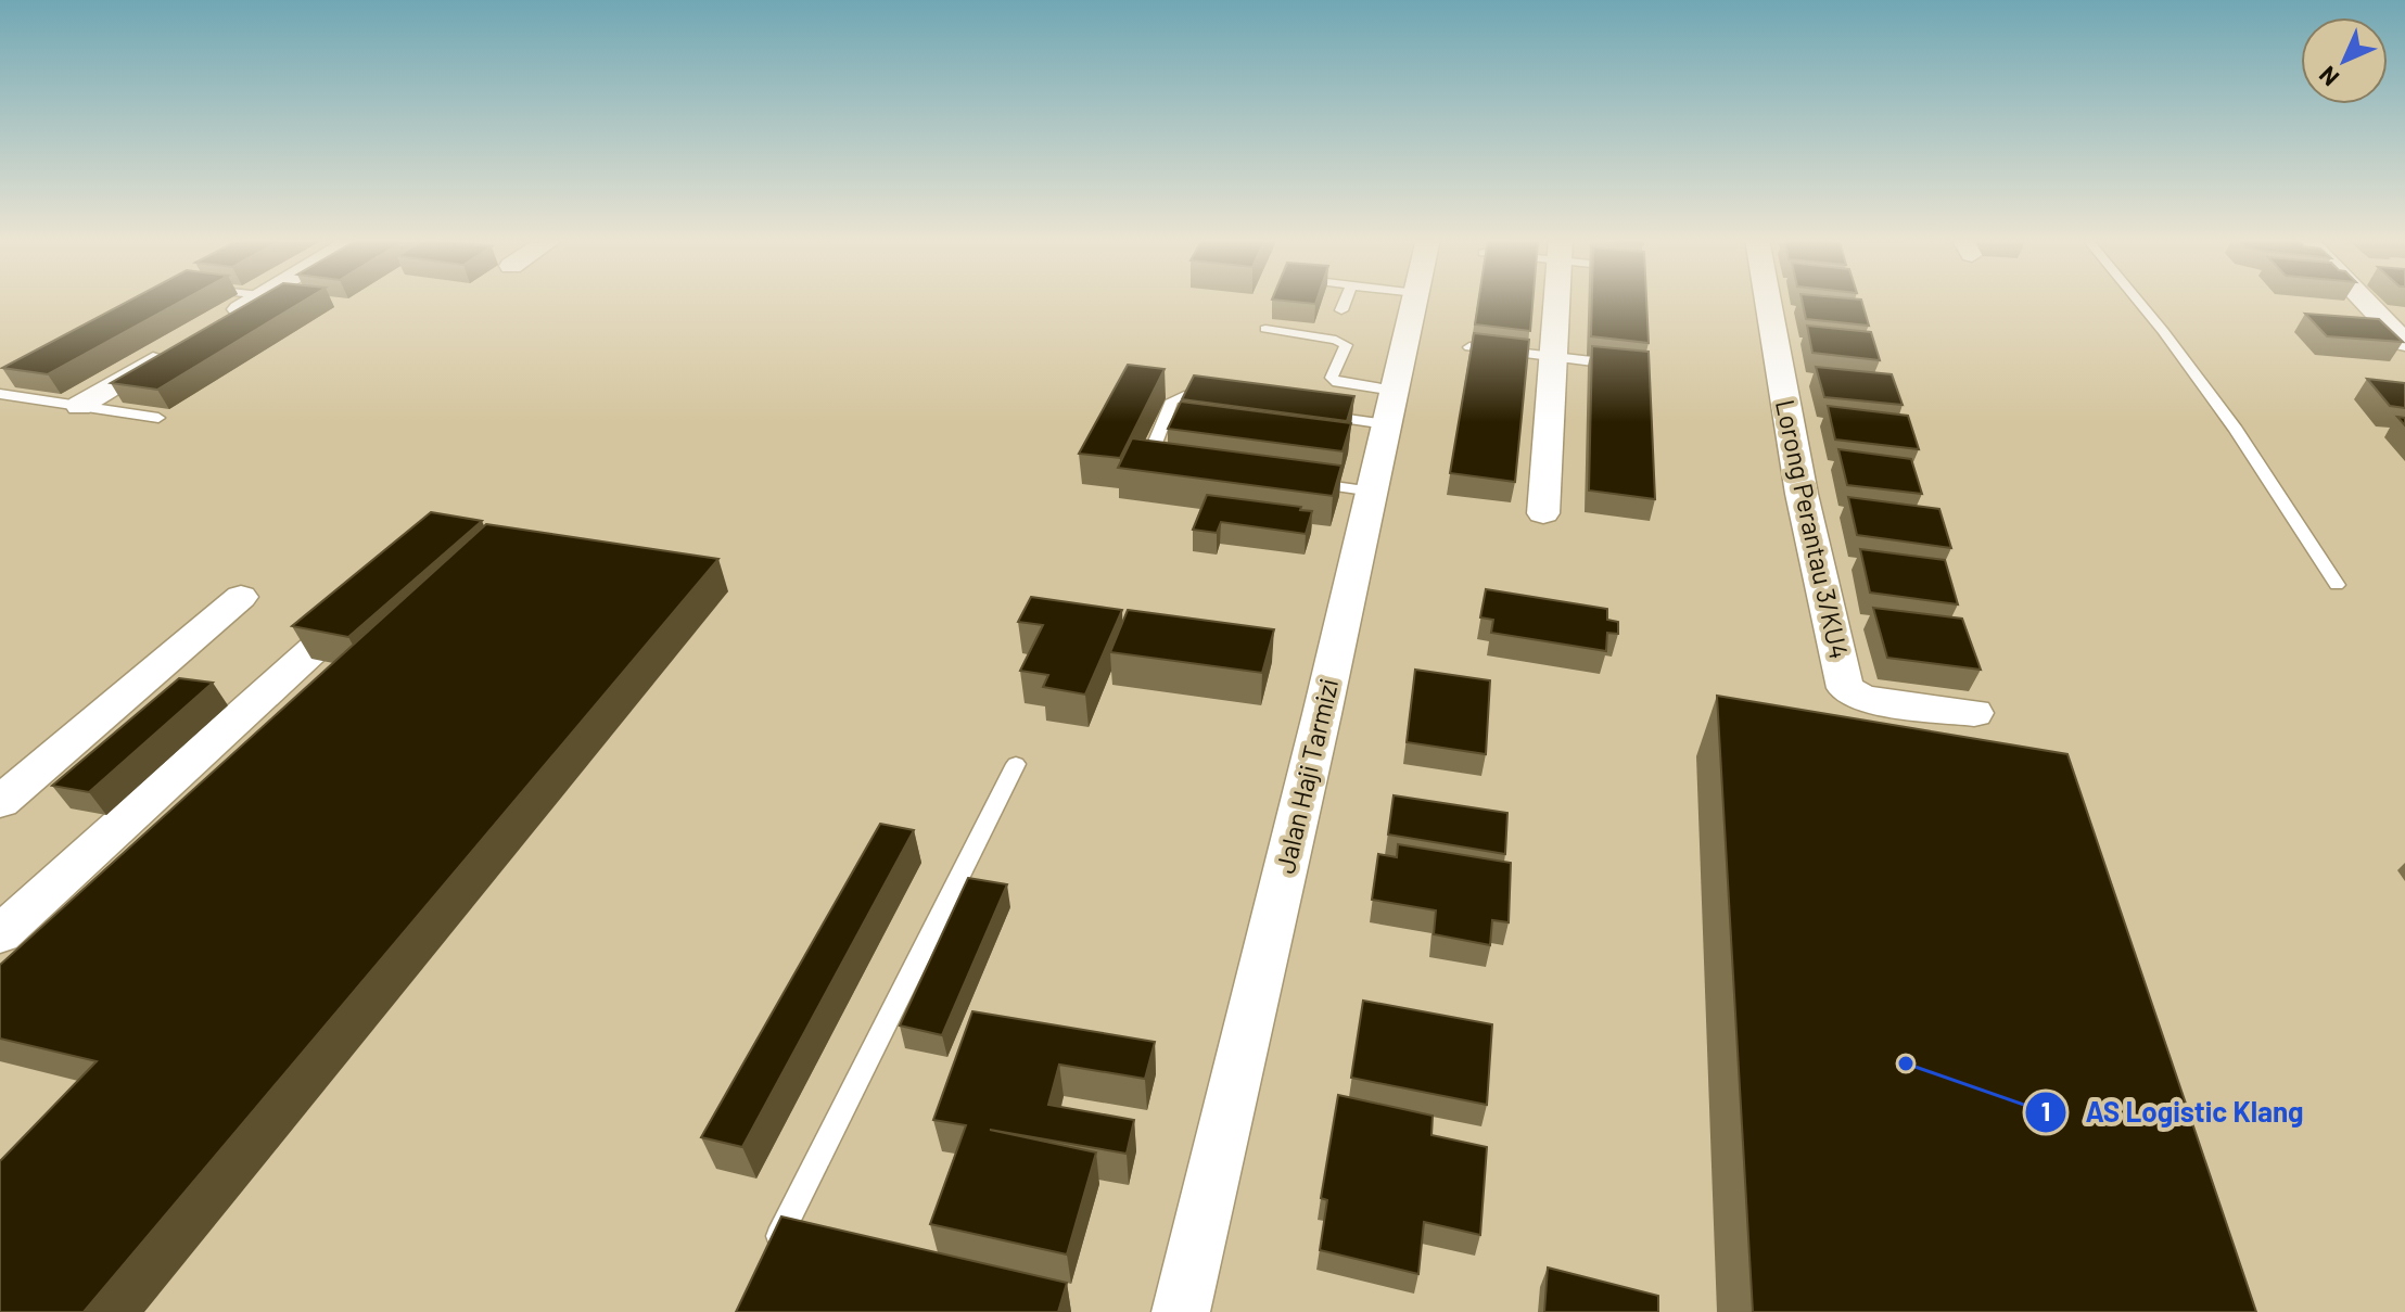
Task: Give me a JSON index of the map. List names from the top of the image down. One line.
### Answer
{"streets":{"street":["Lorong Perantau 3/KU4","Jalan Haji Tarmizi"]},"places":["AS Logistic Klang"],"north":"bottom left"}
